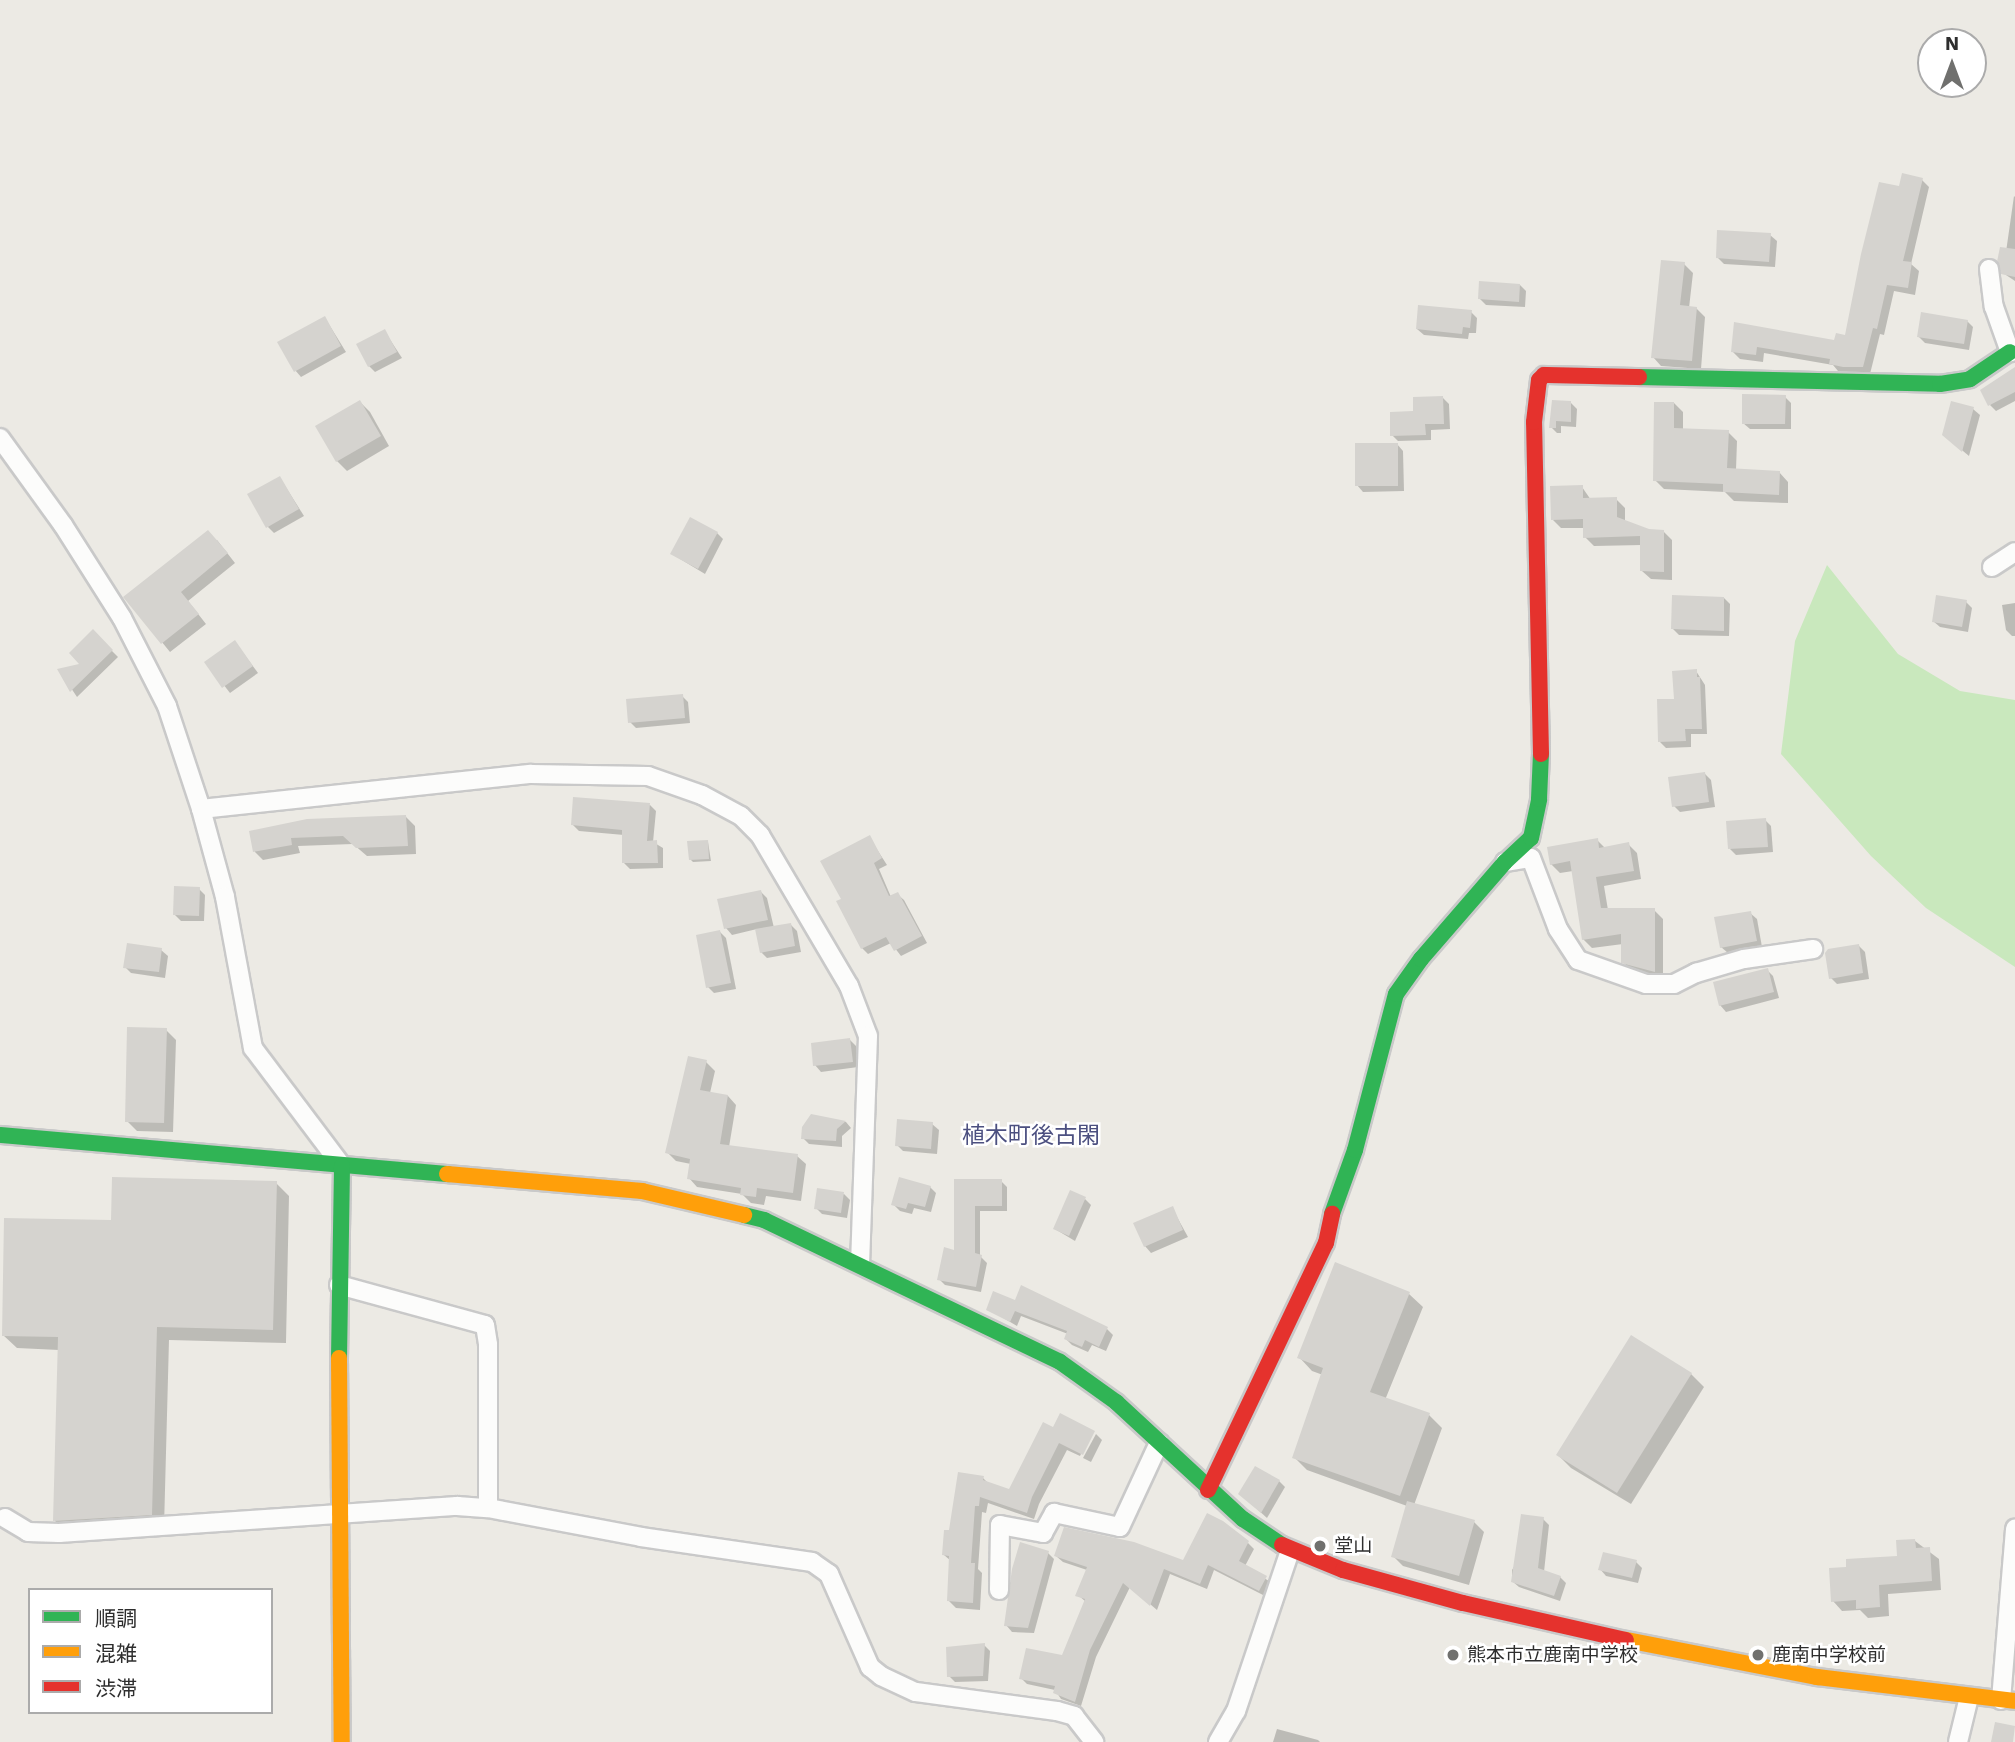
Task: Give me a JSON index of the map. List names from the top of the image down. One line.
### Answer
{"districts":["植木町後古閑"],"places":["堂山","熊本市立鹿南中学校","鹿南中学校前"],"legend":["順調","混雑","渋滞"],"north":"top"}
